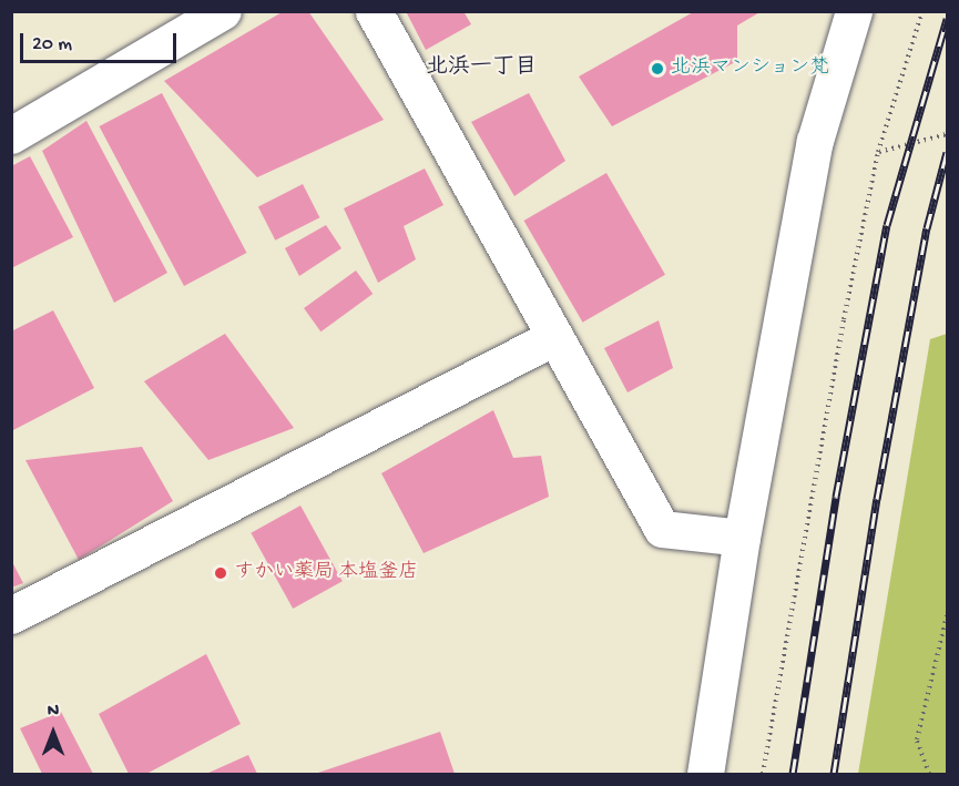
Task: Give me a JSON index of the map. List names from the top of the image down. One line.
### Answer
{"districts":["北浜一丁目"],"places":["北浜マンション梵","すかい薬局 本塩釜店"],"scale_bar":"20 m","north":"top"}
